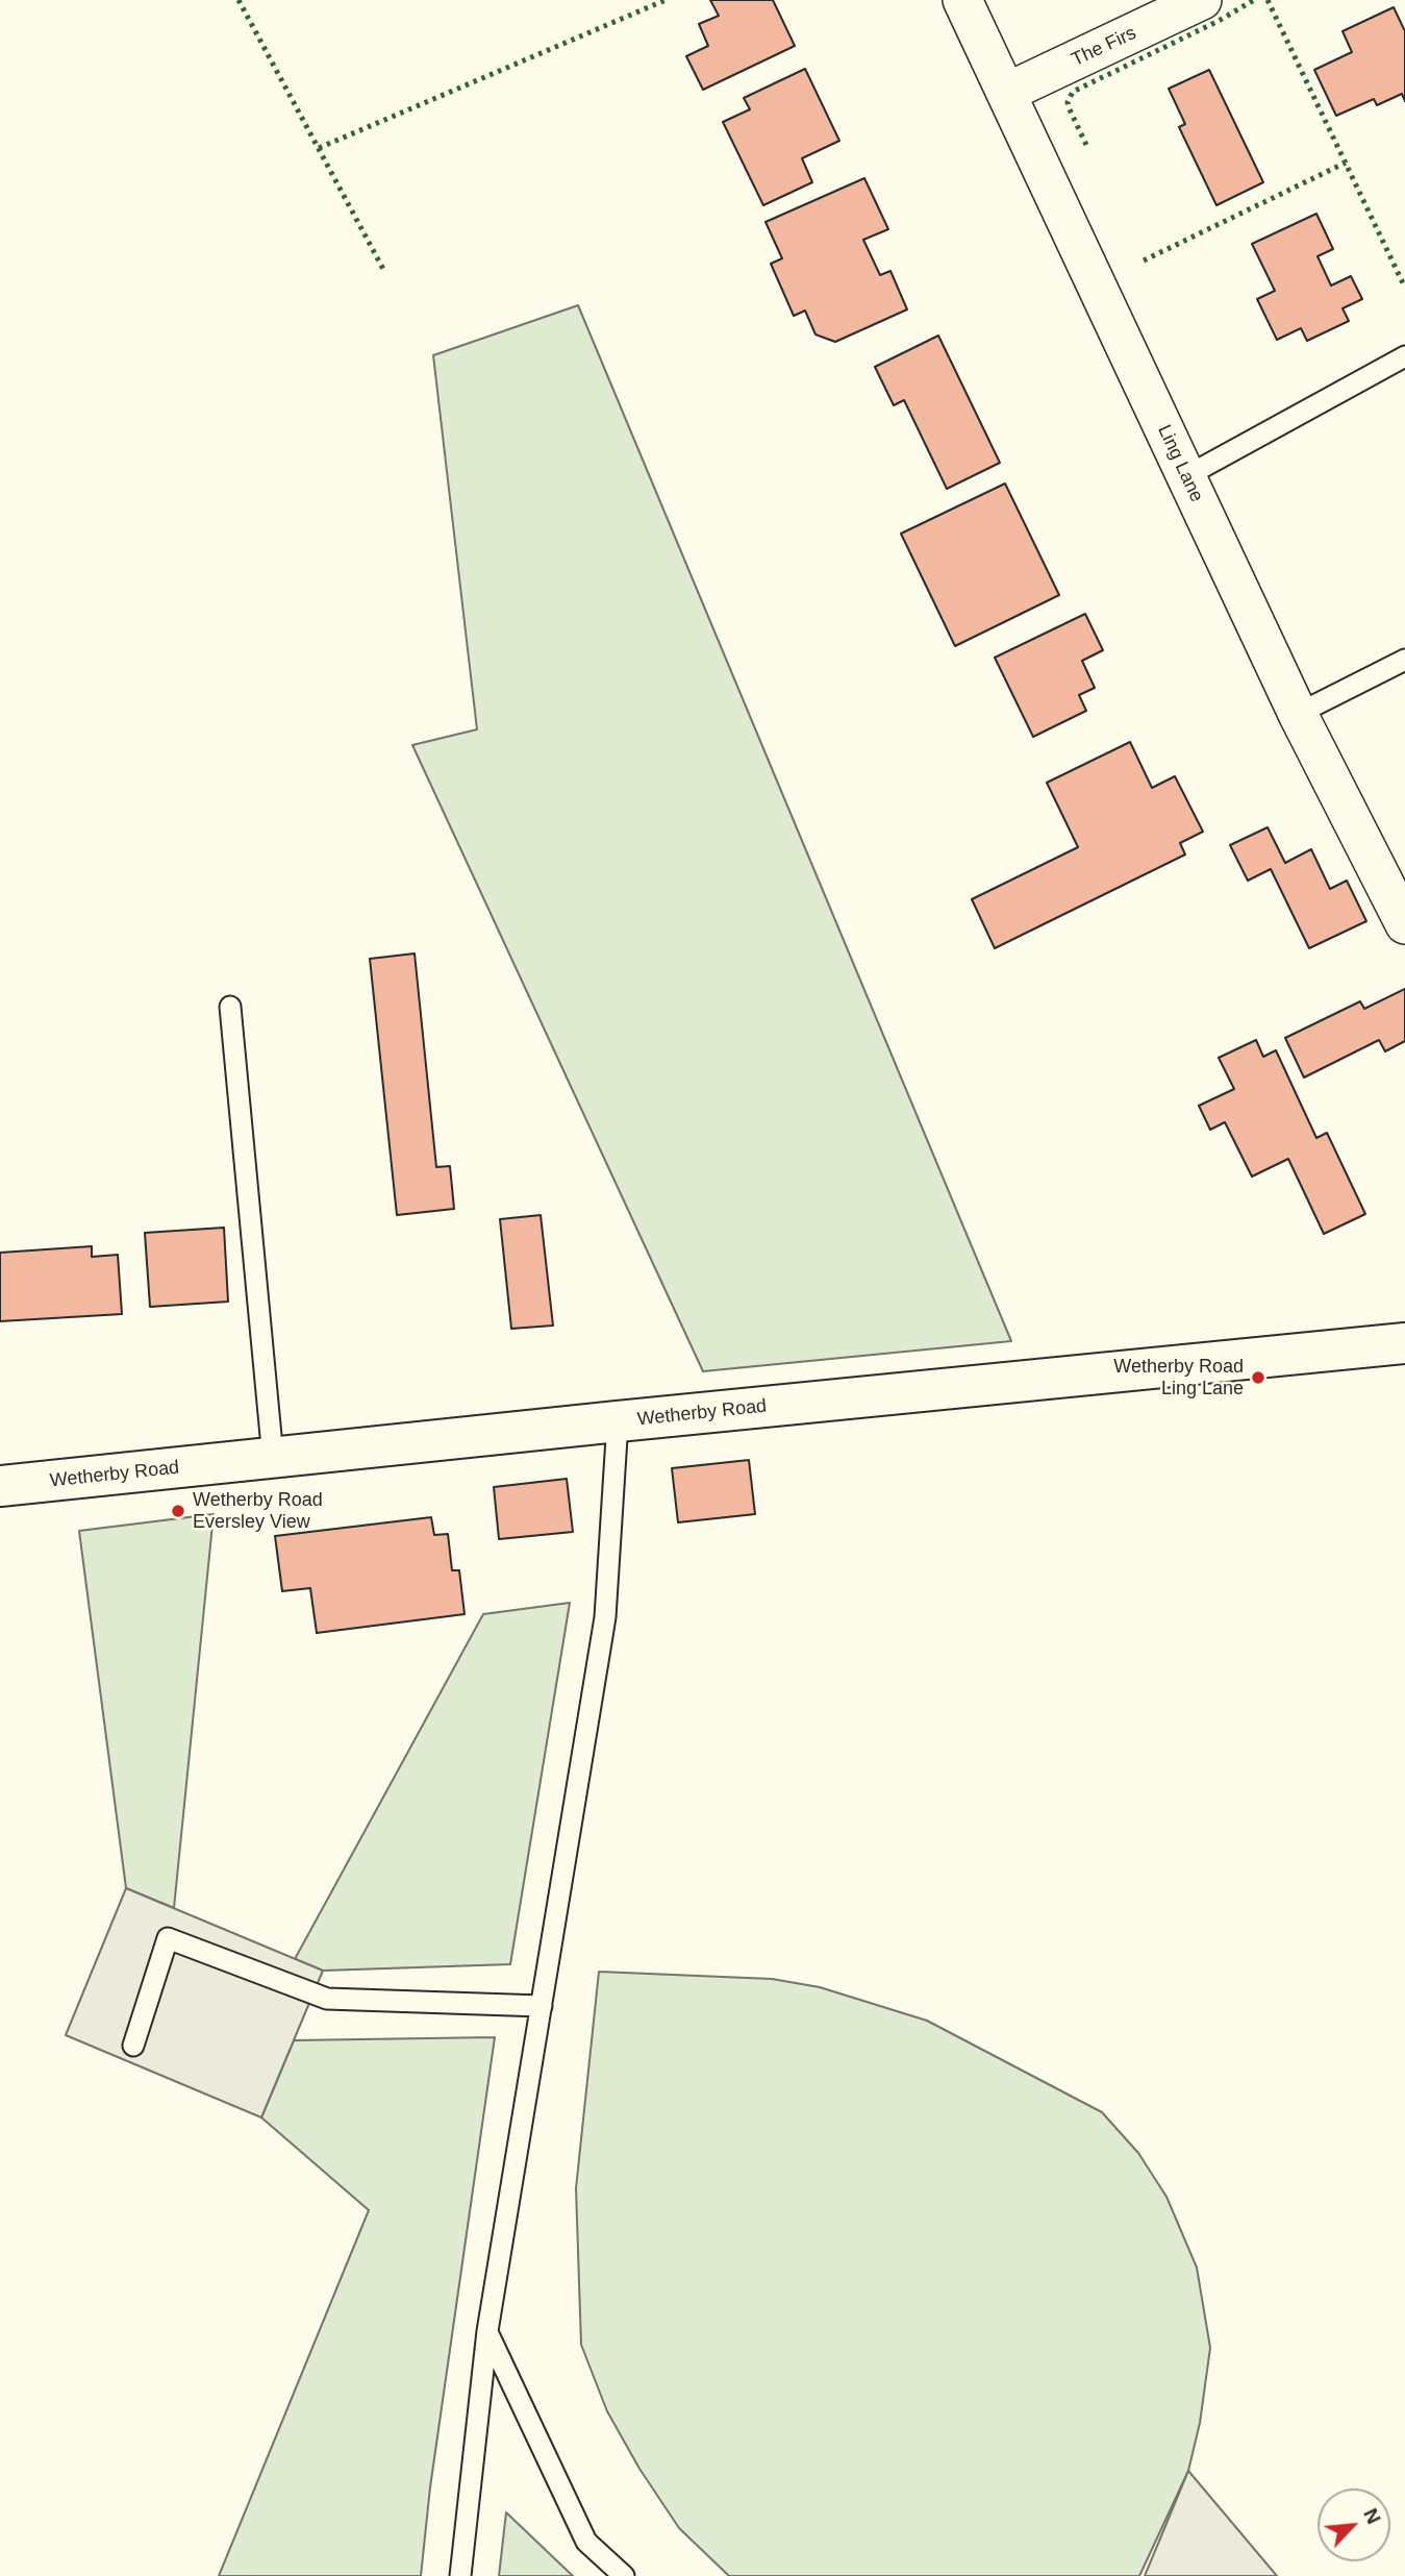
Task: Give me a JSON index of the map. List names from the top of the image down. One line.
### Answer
{"streets":{"main road":["Wetherby Road"],"street":["The Firs","Ling Lane"]},"crossings":[["The Firs","Ling Lane"]],"places":["Wetherby Road Ling Lane","Wetherby Road Eversley View"],"north":"top right"}
